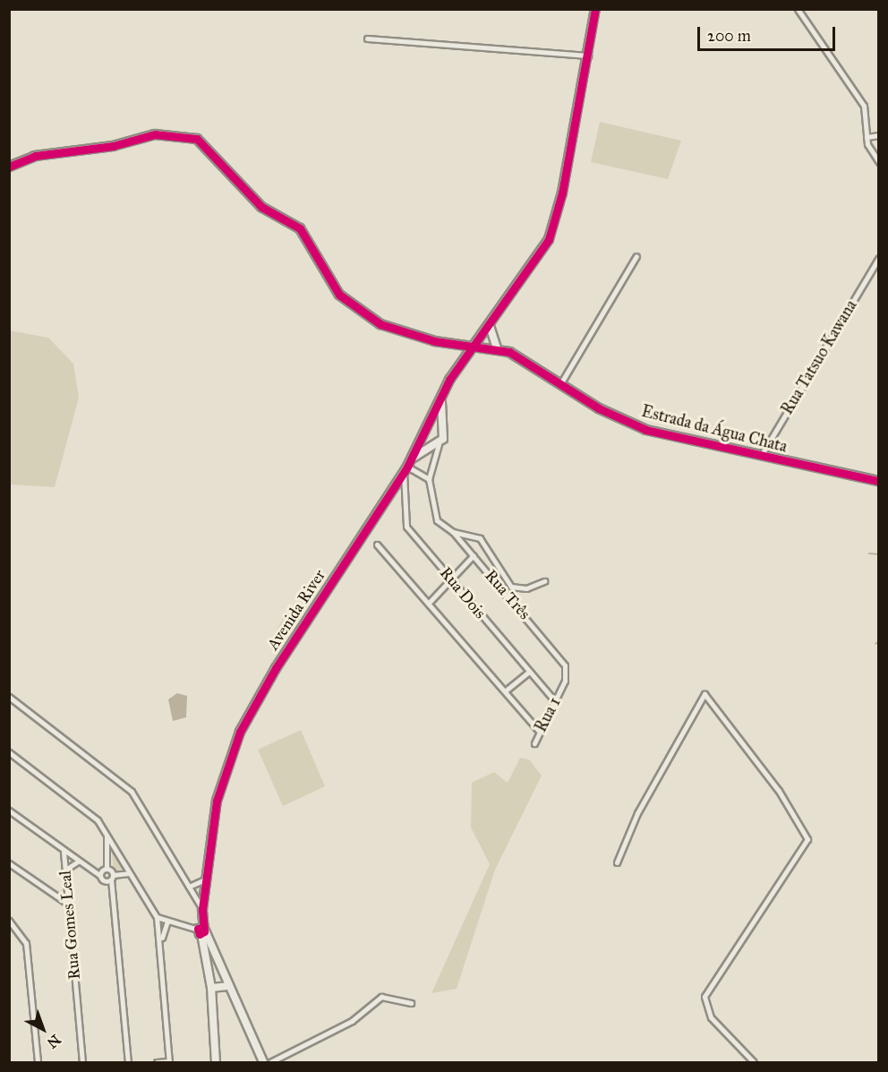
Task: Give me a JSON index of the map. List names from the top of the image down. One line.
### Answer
{"streets":{"street":["Rua Tatsuo Kawana","Estrada da Água Chata","Rua Dois","Rua Três","Avenida River","Rua 1","Rua Gomes Leal"]},"crossings":[["Rua Tatsuo Kawana","Estrada da Água Chata"],["Estrada da Água Chata","Avenida River"],["Rua Dois","Avenida River"],["Rua Dois","Rua 1"],["Rua Três","Rua 1"]],"scale_bar":"200 m","north":"bottom right"}
